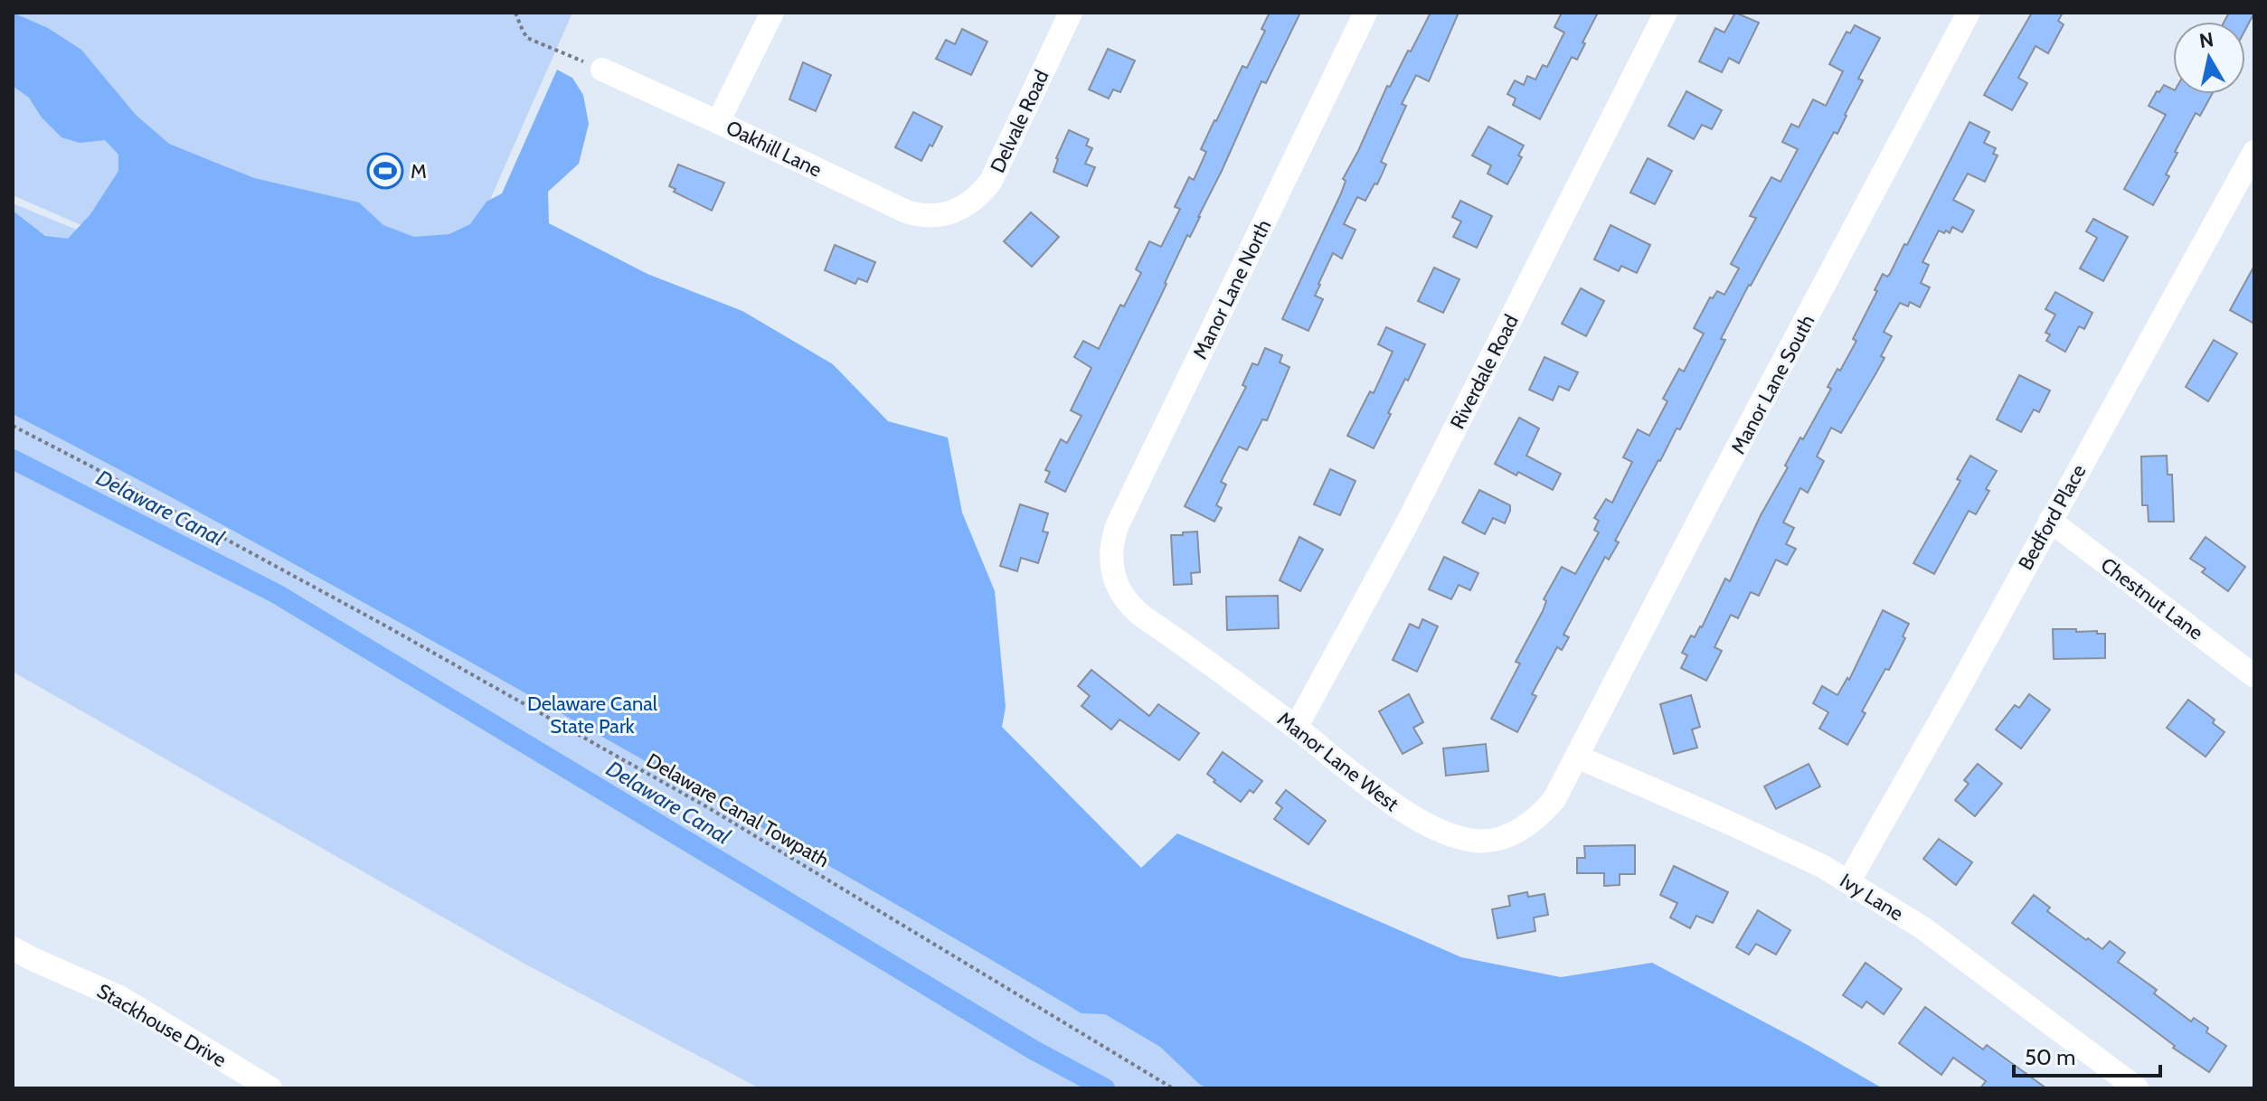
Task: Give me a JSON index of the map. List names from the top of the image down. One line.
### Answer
{"streets":{"street":["Delvale Road","Oakhill Lane","Manor Lane North","Riverdale Road","Manor Lane South","Bedford Place","Chestnut Lane","Manor Lane West","Ivy Lane","Stackhouse Drive"],"path":["Delaware Canal Towpath"]},"crossings":[["Delvale Road","Oakhill Lane"],["Manor Lane North","Manor Lane West"],["Riverdale Road","Manor Lane West"],["Manor Lane South","Manor Lane West"],["Manor Lane South","Ivy Lane"],["Bedford Place","Chestnut Lane"],["Bedford Place","Ivy Lane"],["Manor Lane West","Ivy Lane"]],"water":["Delaware Canal"],"parks":["Delaware Canal State Park"],"places":{"sports":["M"]},"scale_bar":"50 m","north":"top"}
